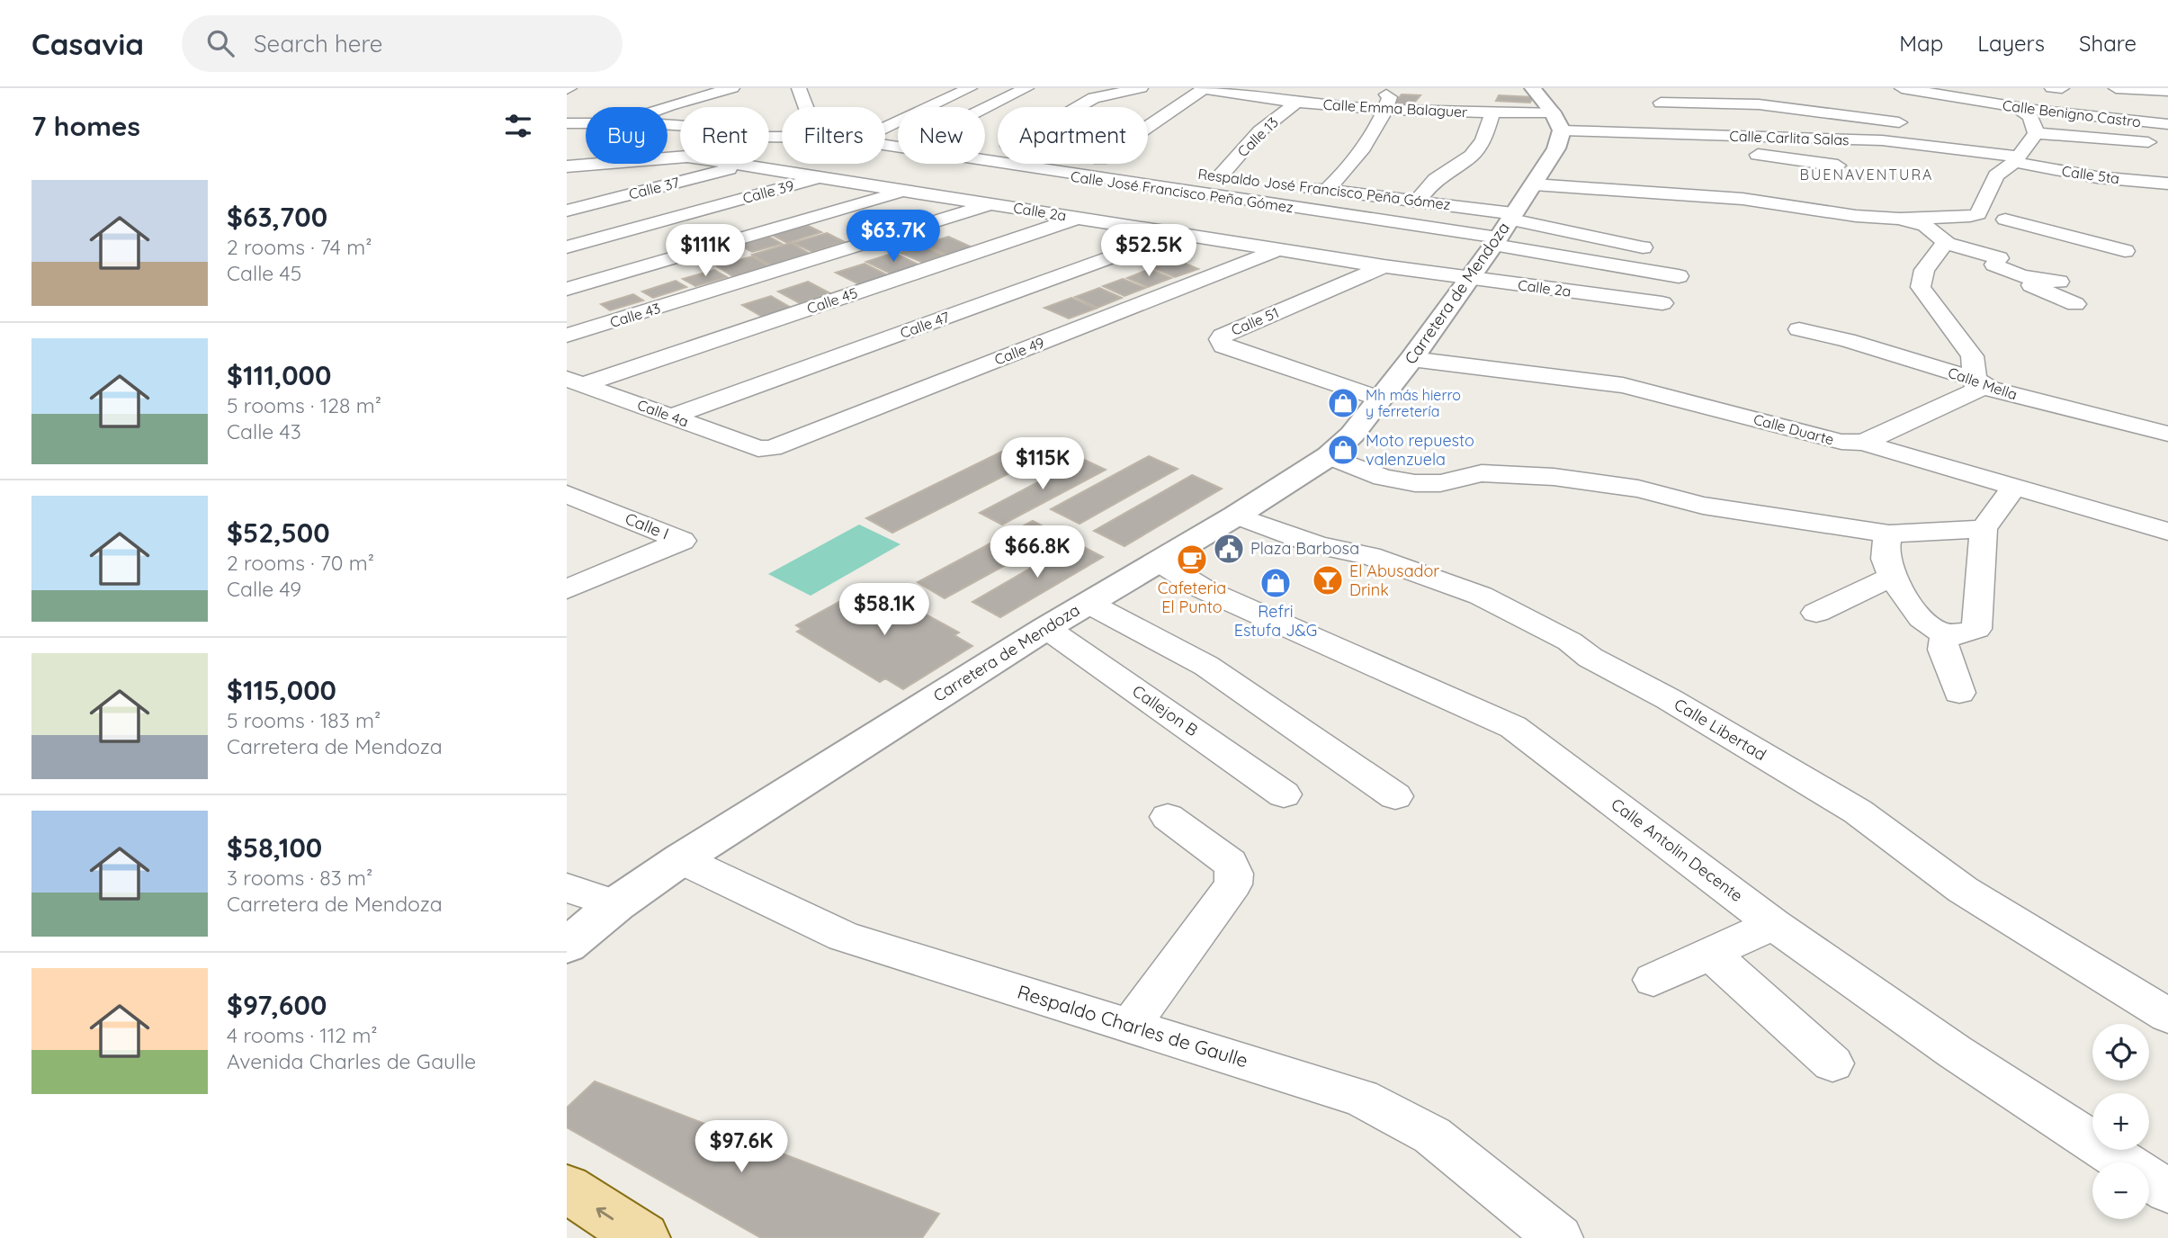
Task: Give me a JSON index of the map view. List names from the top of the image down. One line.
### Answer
{"streets":{"street":["Calle Emma Balaguer","Calle Benigno Castro","Calle 13","Calle Carlita Salas","Calle 5ta","Calle 37","Respaldo José Francisco Peña Gómez","Calle 39","Calle José Francisco Peña Gómez","Calle 2a","Carretera de Mendoza","Calle 45","Calle 43","Calle 51","Calle 47","Calle 49","Calle Mella","Calle 4a","Calle Duarte","Calle I","Callejon B","Calle Libertad","Calle Antolin Decente","Respaldo Charles de Gaulle"]},"crossings":[["Calle Emma Balaguer","Calle 13"],["Calle Emma Balaguer","Calle Carlita Salas"],["Calle Emma Balaguer","Carretera de Mendoza"],["Calle 13","Respaldo José Francisco Peña Gómez"],["Calle Carlita Salas","Calle 5ta"],["Calle Carlita Salas","Carretera de Mendoza"],["Calle 37","Calle 2a"],["Respaldo José Francisco Peña Gómez","Calle José Francisco Peña Gómez"],["Respaldo José Francisco Peña Gómez","Carretera de Mendoza"],["Calle 39","Calle 2a"],["Calle José Francisco Peña Gómez","Carretera de Mendoza"],["Calle 2a","Carretera de Mendoza"],["Calle 2a","Calle 45"],["Calle 2a","Calle 43"],["Calle 2a","Calle 51"],["Calle 2a","Calle 47"],["Calle 2a","Calle 49"],["Carretera de Mendoza","Calle 51"],["Carretera de Mendoza","Calle Duarte"],["Carretera de Mendoza","Callejon B"],["Carretera de Mendoza","Calle Libertad"],["Carretera de Mendoza","Calle Antolin Decente"],["Carretera de Mendoza","Respaldo Charles de Gaulle"],["Calle 45","Calle 4a"],["Calle 47","Calle 4a"],["Calle 49","Calle 4a"]],"districts":["BUENAVENTURA"],"places":{"shop":["Mh más hierro y ferretería","Moto repuesto valenzuela","Refri Estufa J&G"],"public building":["Plaza Barbosa"],"cafe":["Cafeteria El Punto"],"bar":["El Abusador Drink"]},"page":{"header":"Casavia","search":"Search here","nav":["Map","Layers","Share"],"heading":"7 homes","chip":["Buy","Rent","Filters","New","Apartment"],"list":[{"name":"$63,700","note":"2 rooms · 74 m² · Calle 45"},{"name":"$111,000","note":"5 rooms · 128 m² · Calle 43"},{"name":"$52,500","note":"2 rooms · 70 m² · Calle 49"},{"name":"$115,000","note":"5 rooms · 183 m² · Carretera de Mendoza"},{"name":"$58,100","note":"3 rooms · 83 m² · Carretera de Mendoza"},{"name":"$97,600","note":"4 rooms · 112 m² · Avenida Charles de Gaulle"}],"price":["$63.7K","$111K","$52.5K","$115K","$66.8K","$58.1K","$97.6K"],"map_buttons":["+","−"]}}
